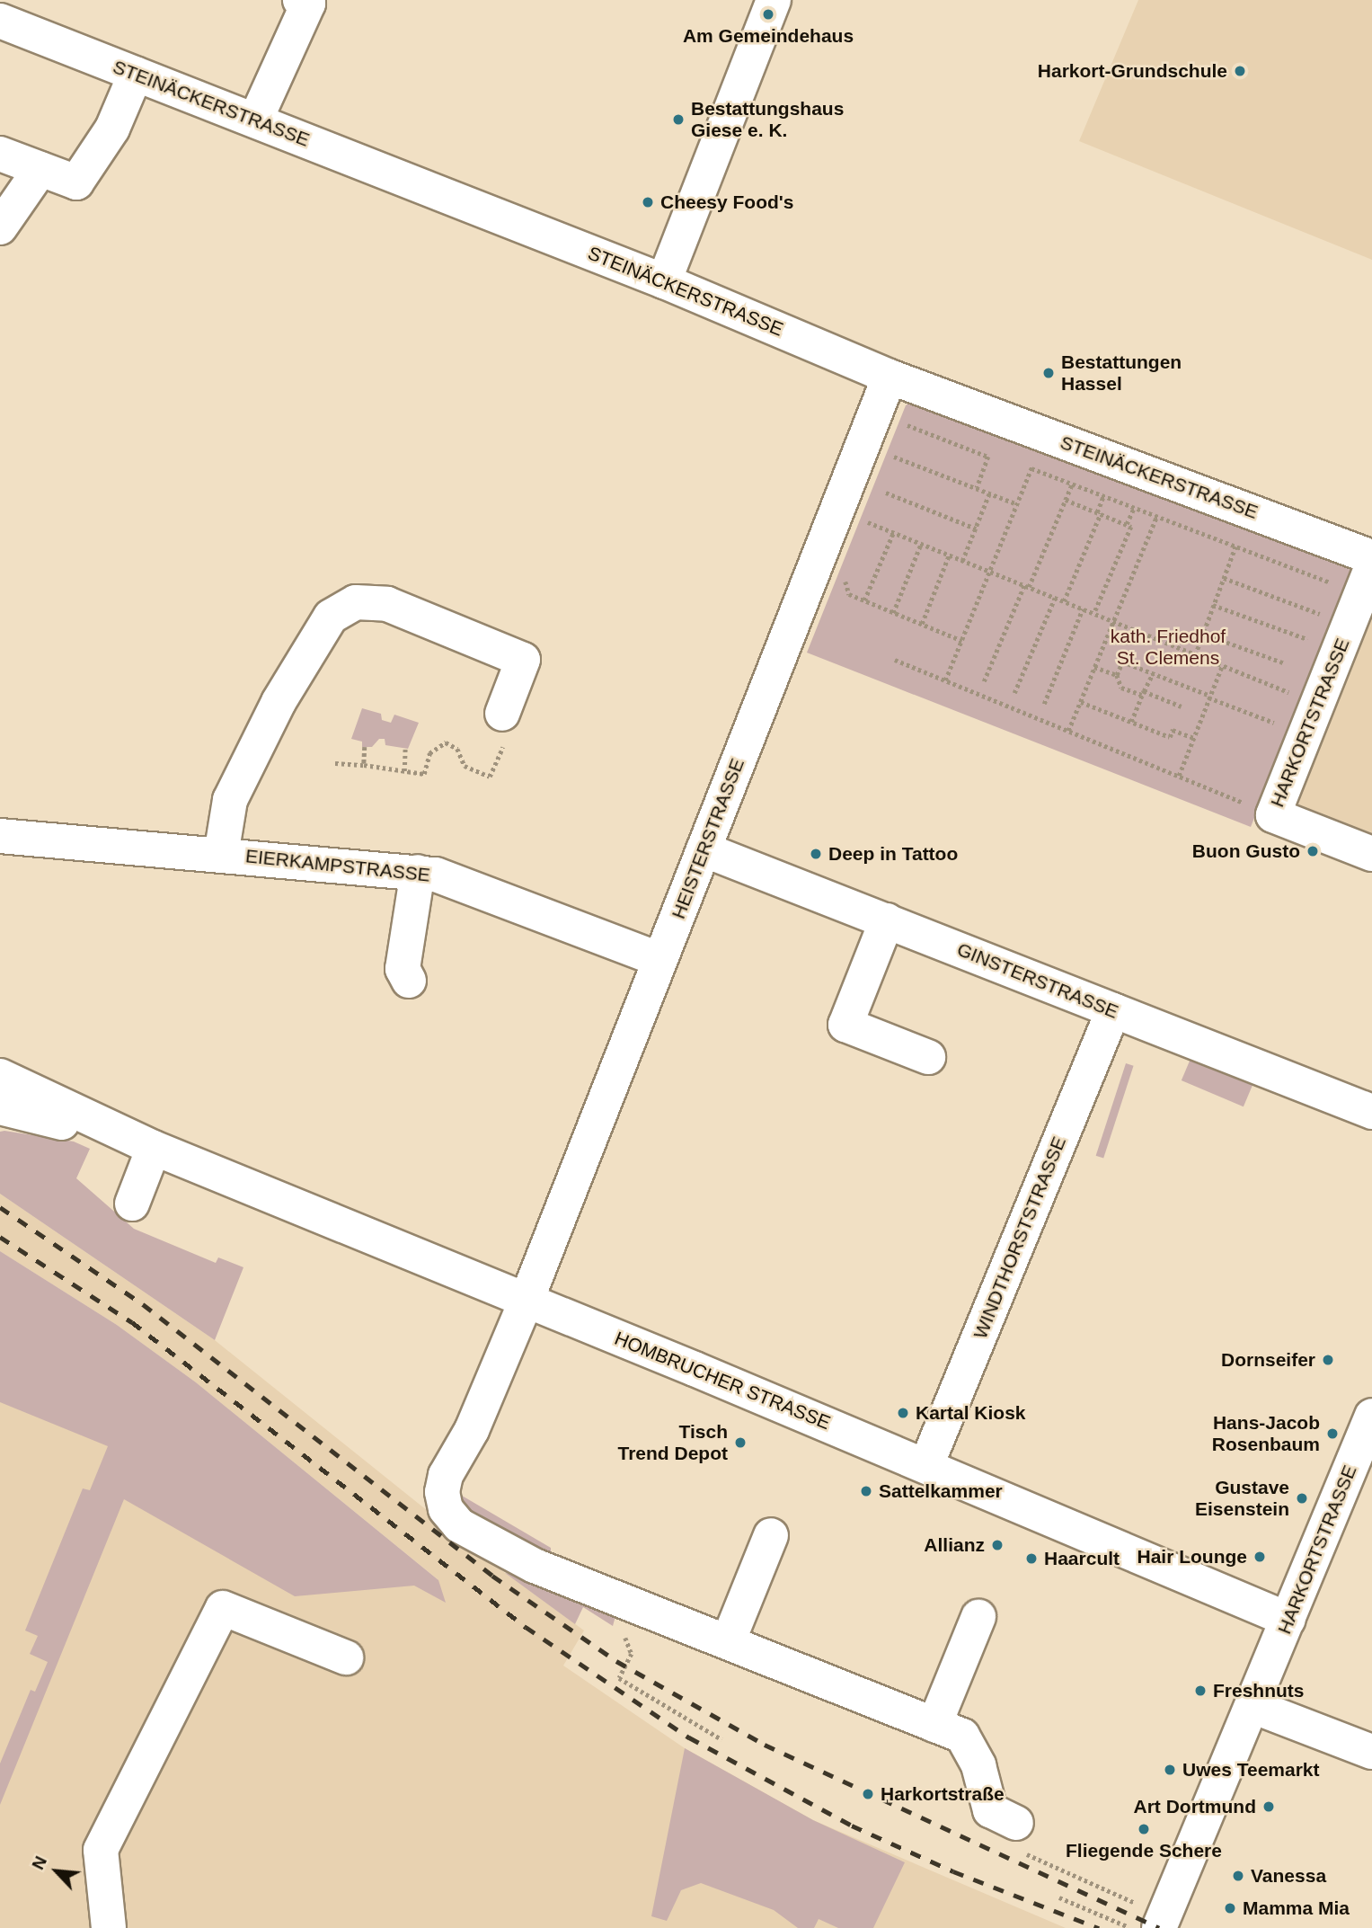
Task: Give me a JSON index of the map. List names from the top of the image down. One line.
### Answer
{"streets":{"street":["STEINÄCKERSTRASSE","HARKORTSTRASSE","HEISTERSTRASSE","EIERKAMPSTRASSE","GINSTERSTRASSE","WINDTHORSTSTRASSE","HOMBRUCHER STRASSE"]},"crossings":[["STEINÄCKERSTRASSE","HEISTERSTRASSE"],["HARKORTSTRASSE","HOMBRUCHER STRASSE"],["HEISTERSTRASSE","EIERKAMPSTRASSE"],["HEISTERSTRASSE","GINSTERSTRASSE"],["HEISTERSTRASSE","HOMBRUCHER STRASSE"],["GINSTERSTRASSE","WINDTHORSTSTRASSE"],["WINDTHORSTSTRASSE","HOMBRUCHER STRASSE"]],"parks":["kath. Friedhof St. Clemens"],"places":["Am Gemeindehaus","Harkort-Grundschule","Bestattungshaus Giese e. K.","Cheesy Food's","Bestattungen Hassel","Buon Gusto","Deep in Tattoo","Dornseifer","Kartal Kiosk","Hans-Jacob Rosenbaum","Tisch Trend Depot","Sattelkammer","Gustave Eisenstein","Allianz","Hair Lounge","Haarcult","Freshnuts","Uwes Teemarkt","Harkortstraße","Art Dortmund","Fliegende Schere","Vanessa","Mamma Mia"],"north":"top left"}
